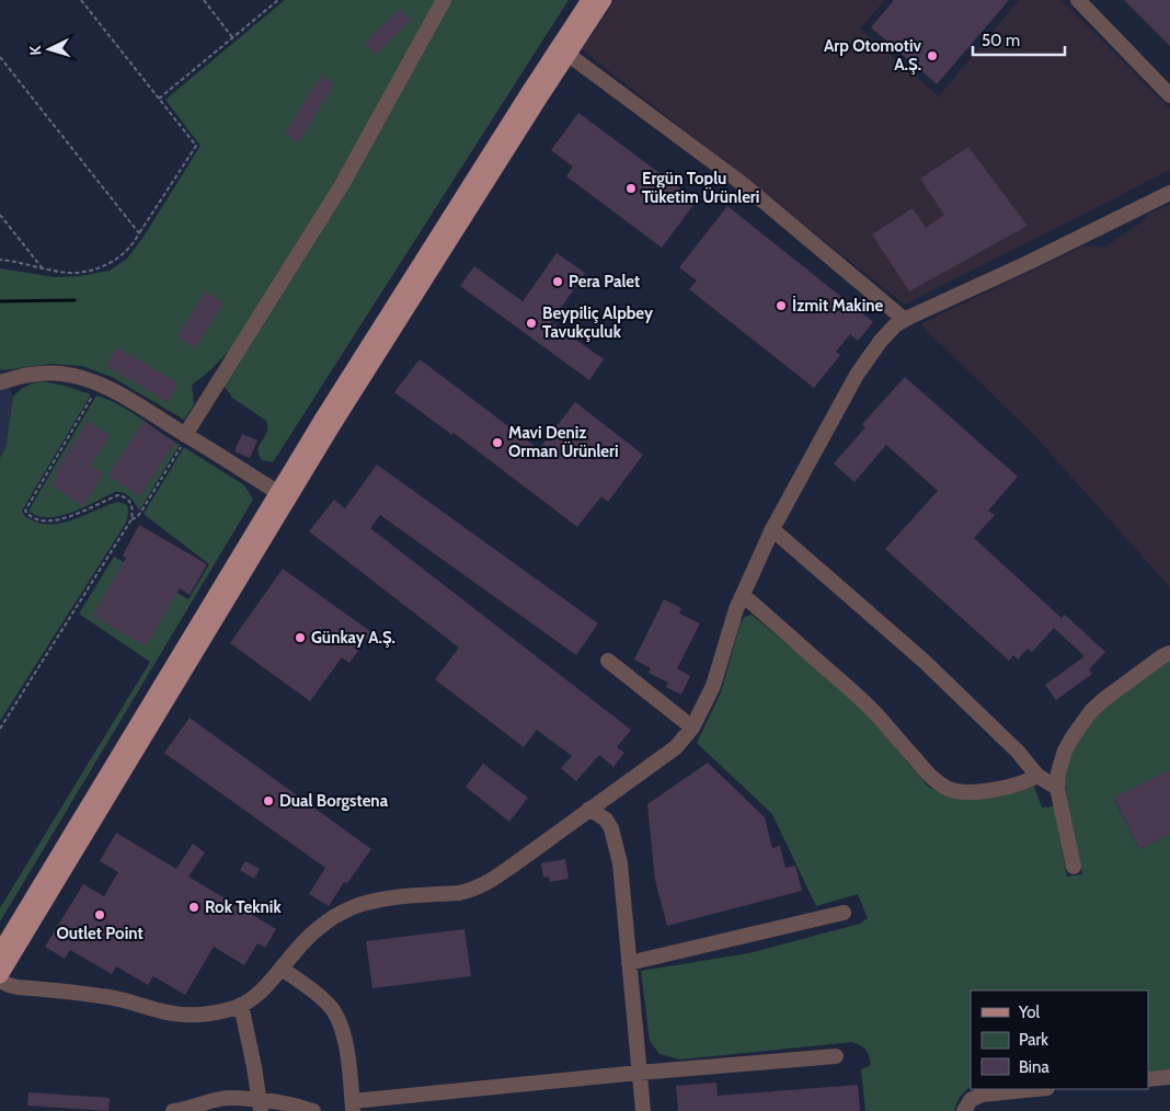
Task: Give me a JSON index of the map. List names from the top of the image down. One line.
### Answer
{"places":["Arp Otomotiv A.Ş.","Ergün Toplu Tüketim Ürünleri","Pera Palet","İzmit Makine","Beypiliç Alpbey Tavukçuluk","Mavi Deniz Orman Ürünleri","Günkay A.Ş.","Dual Borgstena","Rok Teknik","Outlet Point"],"legend":["Yol","Park","Bina"],"scale_bar":"50 m","north":"left"}
